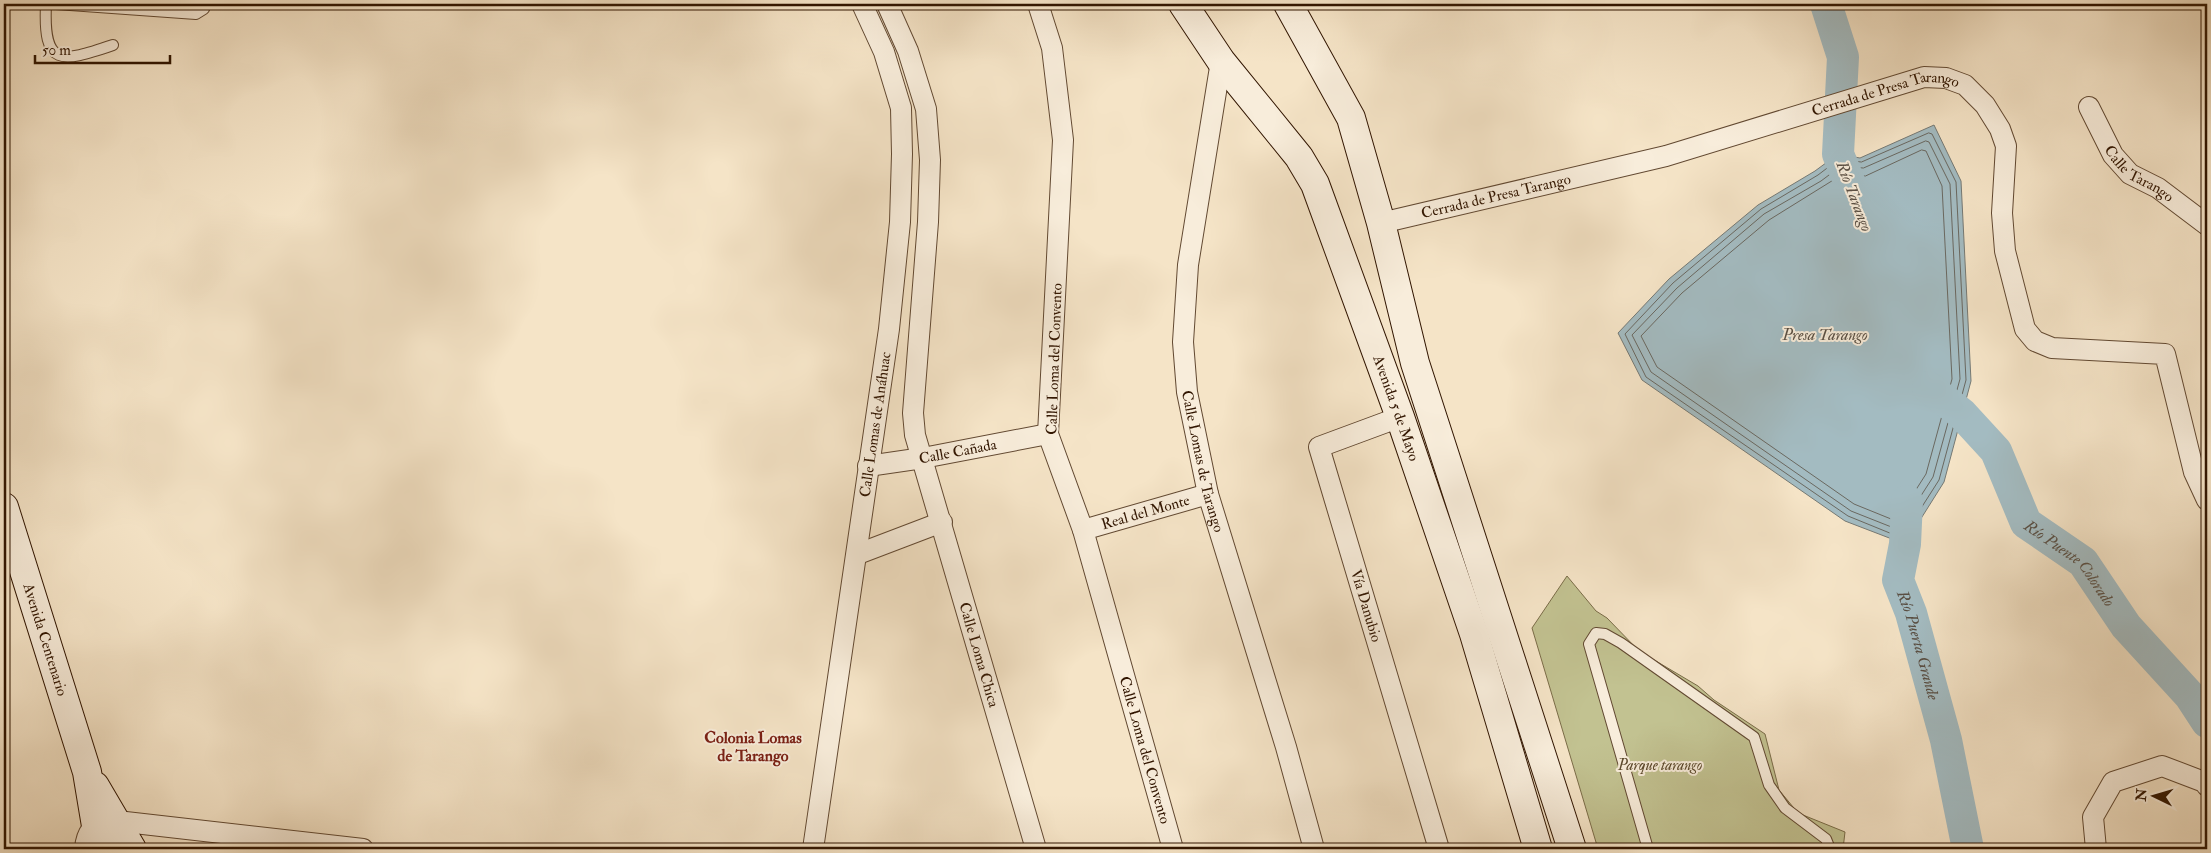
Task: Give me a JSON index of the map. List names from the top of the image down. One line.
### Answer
{"streets":{"main road":["Avenida 5 de Mayo","Avenida Centenario"],"street":["Cerrada de Presa Tarango","Calle Tarango","Calle Loma del Convento","Calle Lomas de Anáhuac","Calle Cañada","Calle Lomas de Tarango","Real del Monte","Vía Danubio","Calle Loma Chica"]},"crossings":[["Cerrada de Presa Tarango","Avenida 5 de Mayo"],["Calle Loma del Convento","Calle Cañada"],["Calle Loma del Convento","Real del Monte"],["Avenida 5 de Mayo","Calle Lomas de Tarango"],["Avenida 5 de Mayo","Vía Danubio"],["Calle Lomas de Anáhuac","Calle Cañada"],["Calle Cañada","Calle Loma Chica"],["Calle Lomas de Tarango","Real del Monte"]],"districts":["Colonia Lomas de Tarango"],"water":["Río Tarango","Presa Tarango","Río Puente Colorado","Río Puerta Grande"],"parks":["Parque tarango"],"scale_bar":"50 m","north":"left"}
